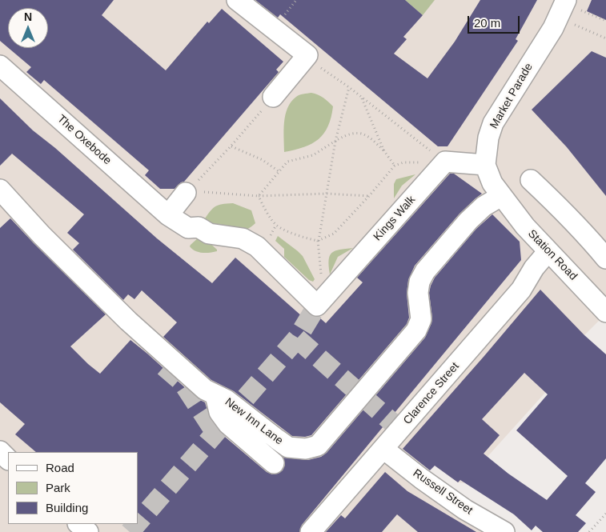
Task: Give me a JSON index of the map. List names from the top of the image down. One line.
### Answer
{"streets":{"street":["Market Parade","The Oxebode","Kings Walk","Station Road","Clarence Street","New Inn Lane","Russell Street"]},"crossings":[["Market Parade","Station Road"],["Market Parade","New Inn Lane"],["The Oxebode","Kings Walk"],["Station Road","Clarence Street"],["Station Road","New Inn Lane"],["Clarence Street","Russell Street"]],"legend":["Road","Park","Building"],"scale_bar":"20 m","north":"top"}
